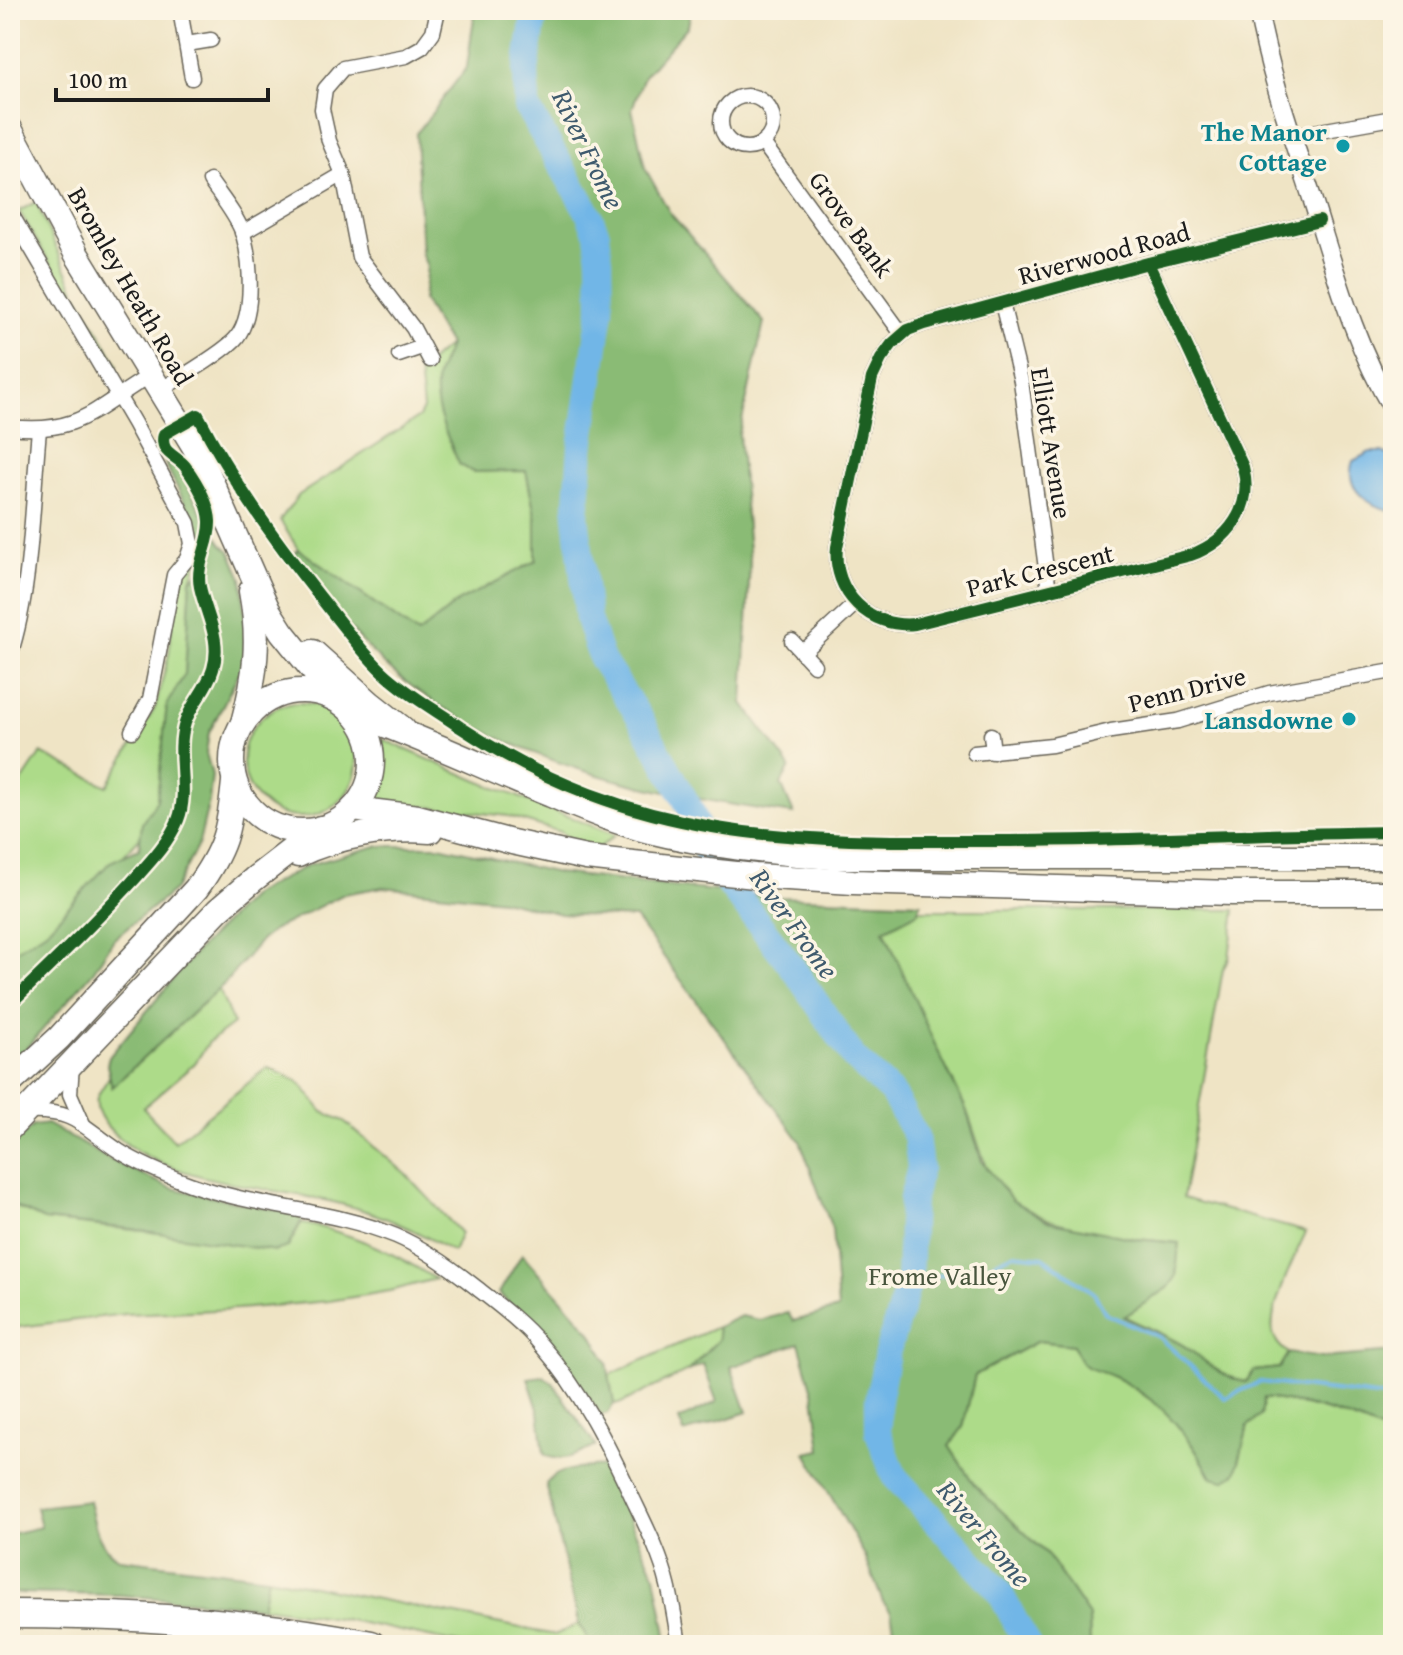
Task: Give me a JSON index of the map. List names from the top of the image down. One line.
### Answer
{"streets":{"main road":["Bromley Heath Road"],"street":["Grove Bank","Riverwood Road","Elliott Avenue","Park Crescent","Penn Drive"]},"crossings":[["Grove Bank","Riverwood Road"],["Riverwood Road","Elliott Avenue"],["Riverwood Road","Park Crescent"],["Elliott Avenue","Park Crescent"]],"water":["River Frome"],"parks":["Frome Valley"],"places":["The Manor Cottage","Lansdowne"],"scale_bar":"100 m"}
